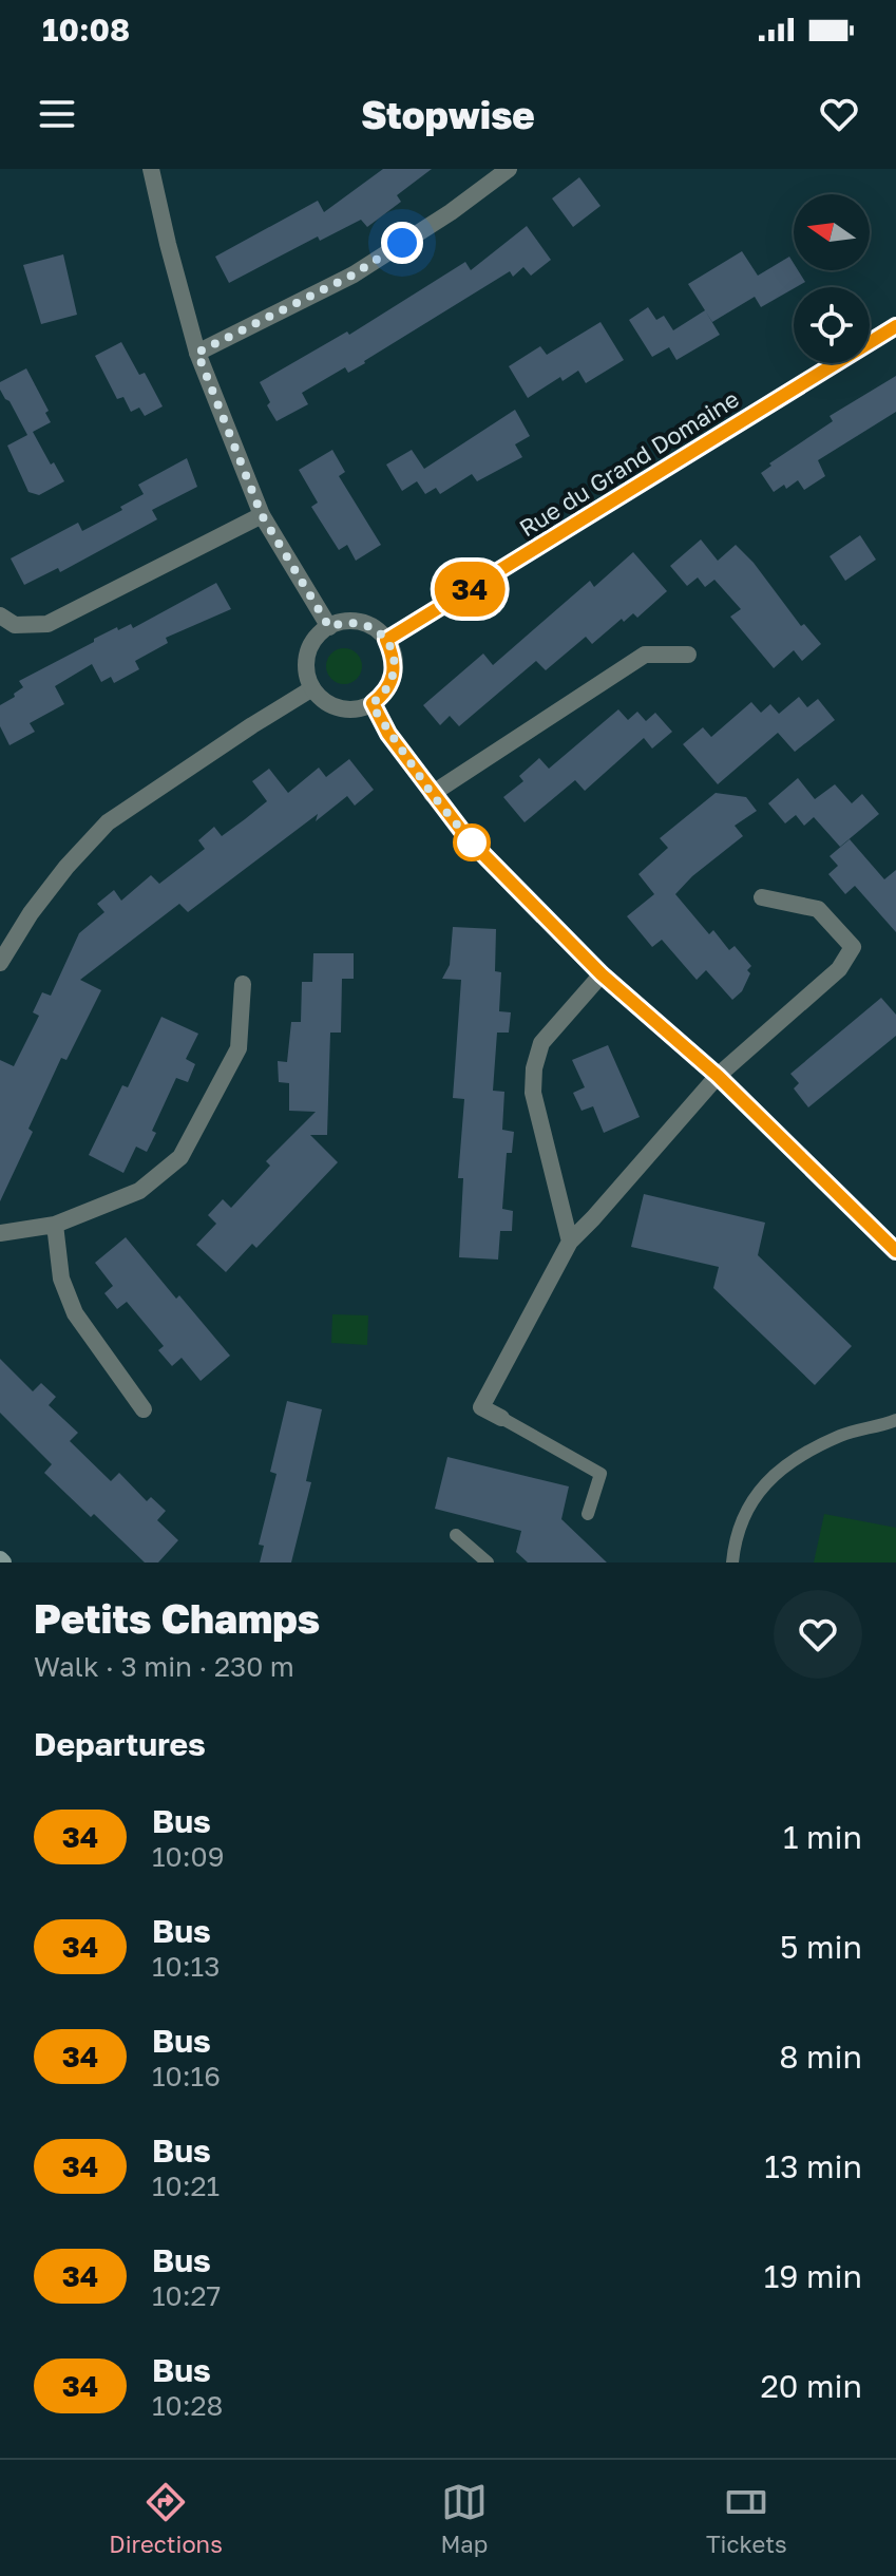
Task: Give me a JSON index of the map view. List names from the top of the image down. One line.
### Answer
{"streets":{"street":["Rue du Grand Domaine"]},"lines":["bus line 34"],"north":"left","page":{"status":"10:08","header":"Stopwise","on_map":"34","heading":[["Petits Champs","Walk · 3 min · 230 m"],"Departures"],"list":[{"mark":"34","name":"Bus","note":"10:09","value":"1 min"},{"mark":"34","name":"Bus","note":"10:13","value":"5 min"},{"mark":"34","name":"Bus","note":"10:16","value":"8 min"},{"mark":"34","name":"Bus","note":"10:21","value":"13 min"},{"mark":"34","name":"Bus","note":"10:27","value":"19 min"},{"mark":"34","name":"Bus","note":"10:28","value":"20 min"}],"tabs":["Directions","Map","Tickets"]}}
